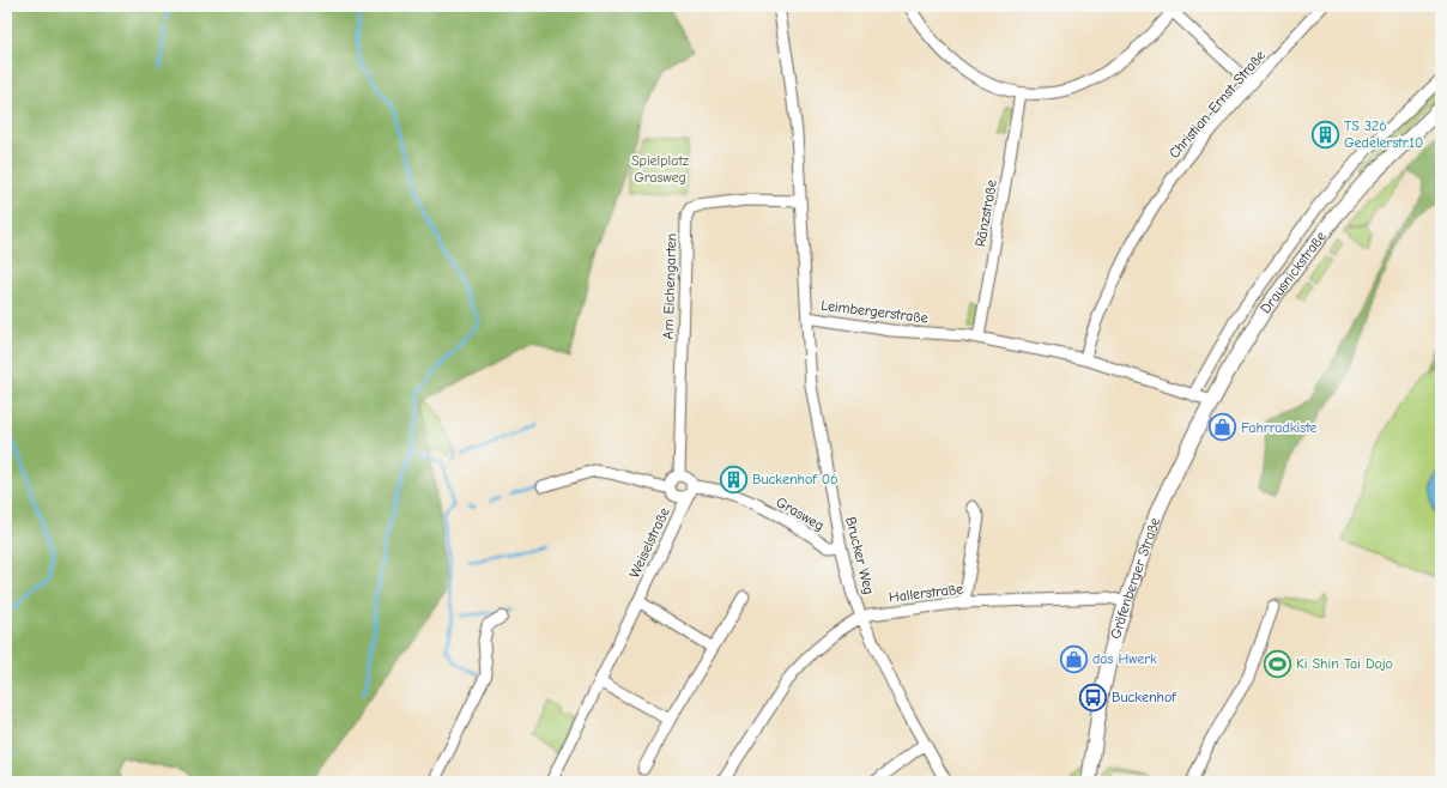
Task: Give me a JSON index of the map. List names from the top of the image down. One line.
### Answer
{"streets":{"main road":["Drausnickstraße","Gräfenberger Straße"],"street":["Christian-Ernst-Straße","Ränzstraße","Am Eichengarten","Leimbergerstraße","Grasweg","Weiselstraße","Brucker Weg","Hallerstraße"]},"crossings":[["Christian-Ernst-Straße","Leimbergerstraße"],["Ränzstraße","Leimbergerstraße"],["Drausnickstraße","Leimbergerstraße"],["Drausnickstraße","Gräfenberger Straße"],["Am Eichengarten","Leimbergerstraße"],["Am Eichengarten","Grasweg"],["Am Eichengarten","Weiselstraße"],["Leimbergerstraße","Brucker Weg"],["Grasweg","Weiselstraße"],["Grasweg","Brucker Weg"],["Brucker Weg","Hallerstraße"],["Gräfenberger Straße","Hallerstraße"]],"parks":["Spielplatz Grasweg"],"places":{"building":["TS 326 Gedelerstr.10","Buckenhof 06"],"shop":["Fahrradkiste","das Hwerk"],"sports":["Ki Shin Tai Dojo"],"bus stop":["Buckenhof"]}}
